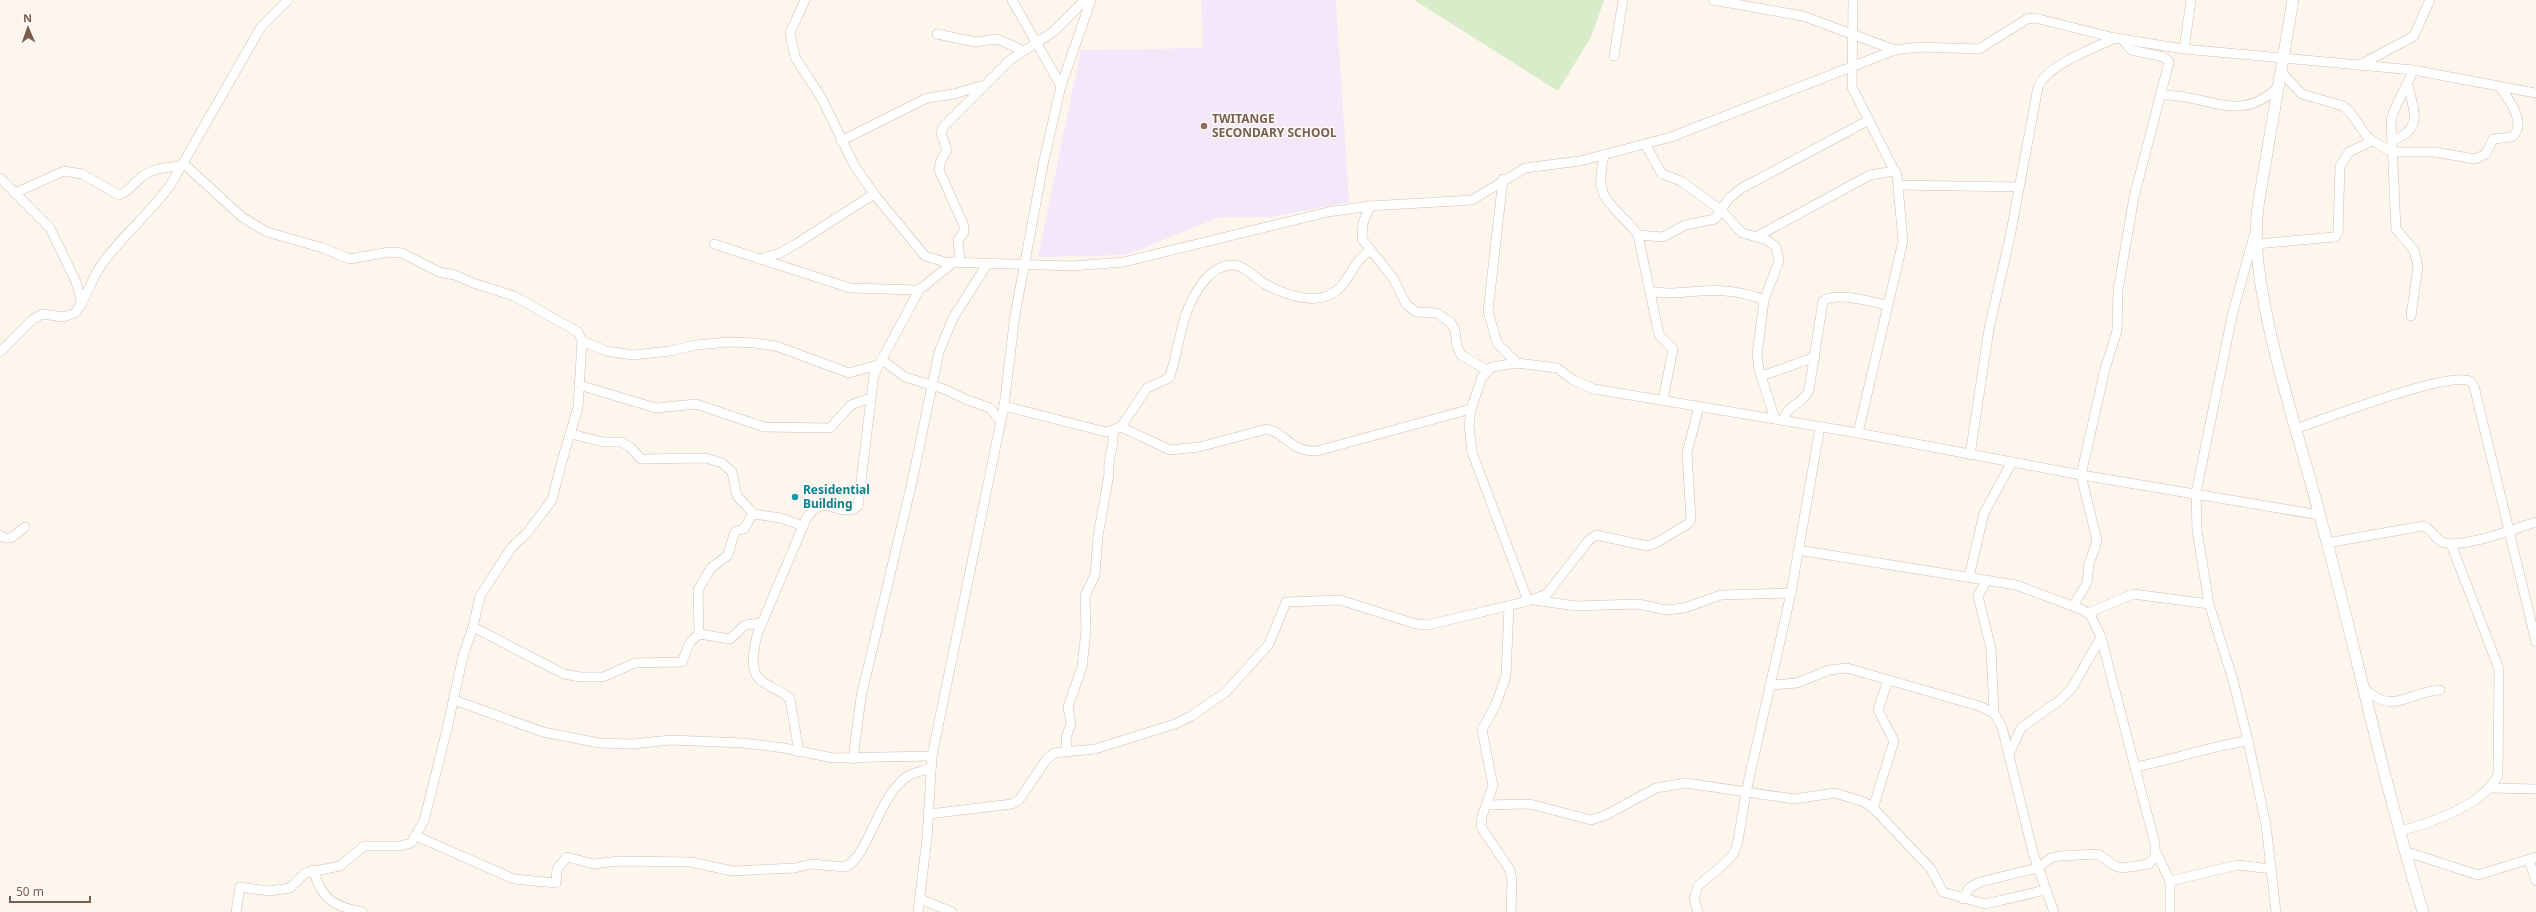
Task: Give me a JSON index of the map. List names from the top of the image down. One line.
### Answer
{"places":["TWITANGE SECONDARY SCHOOL","Residential Building"],"scale_bar":"50 m","north":"top"}
